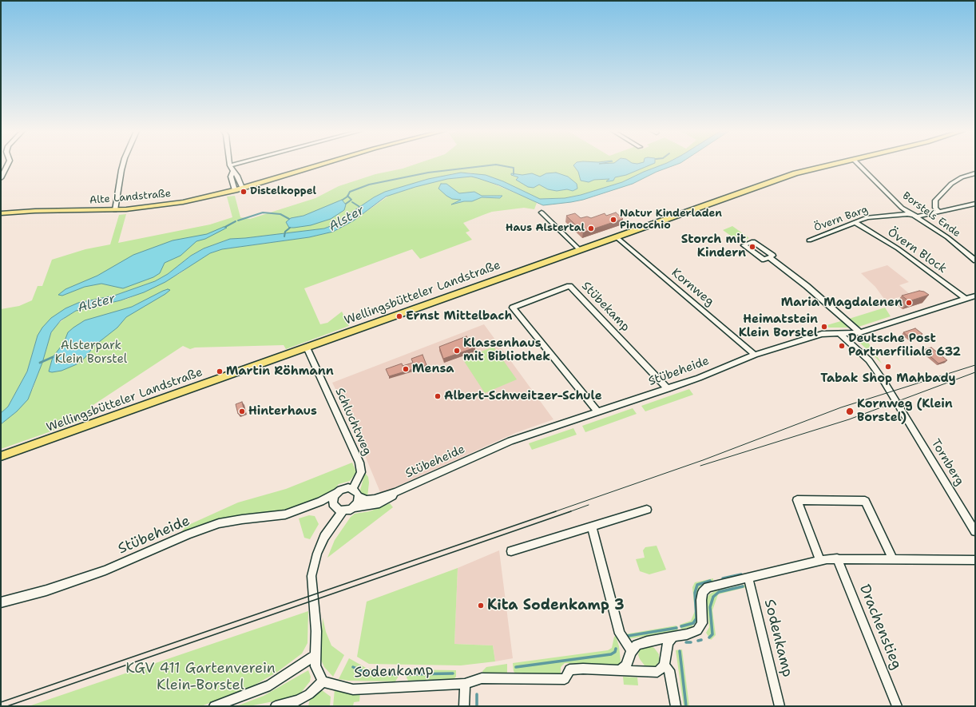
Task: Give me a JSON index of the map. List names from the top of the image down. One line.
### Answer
{"streets":{"main road":["Alte Landstraße","Wellingsbütteler Landstraße"],"street":["Borstels Ende","Övern Barg","Övern Block","Kornweg","Stübekamp","Stübeheide","Schluchtweg","Tornberg","Drachenstieg","Sodenkamp"]},"crossings":[["Borstels Ende","Övern Barg"],["Övern Barg","Övern Block"],["Övern Block","Stübeheide"],["Kornweg","Wellingsbütteler Landstraße"],["Kornweg","Stübeheide"],["Wellingsbütteler Landstraße","Schluchtweg"],["Stübekamp","Stübeheide"],["Stübeheide","Schluchtweg"],["Stübeheide","Tornberg"]],"water":["Alster"],"parks":["Alsterpark Klein Borstel","KGV 411 Gartenverein Klein-Borstel"],"places":["Distelkoppel","Natur Kinderladen Pinocchio","Haus Alstertal","Storch mit Kindern","Maria Magdalenen","Ernst Mittelbach","Heimatstein Klein Borstel","Deutsche Post Partnerfiliale 632","Klassenhaus mit Bibliothek","Tabak Shop Mahbady","Mensa","Martin Röhmann","Albert-Schweitzer-Schule","Hinterhaus","Kornweg (Klein Borstel)","Kita Sodenkamp 3"]}
